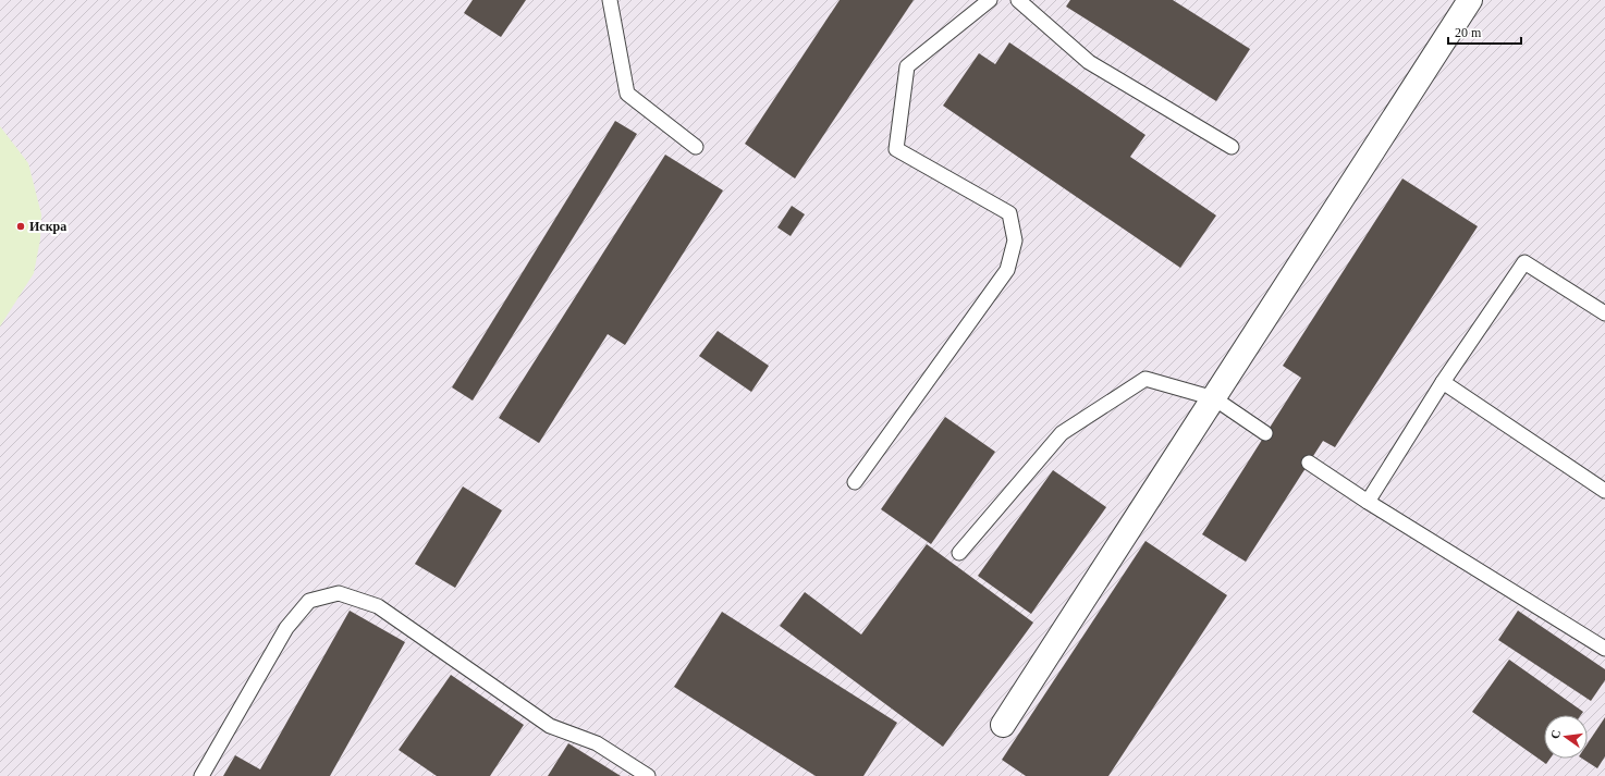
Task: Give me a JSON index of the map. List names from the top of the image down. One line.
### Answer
{"places":["Искра"],"scale_bar":"20 m","north":"left"}
